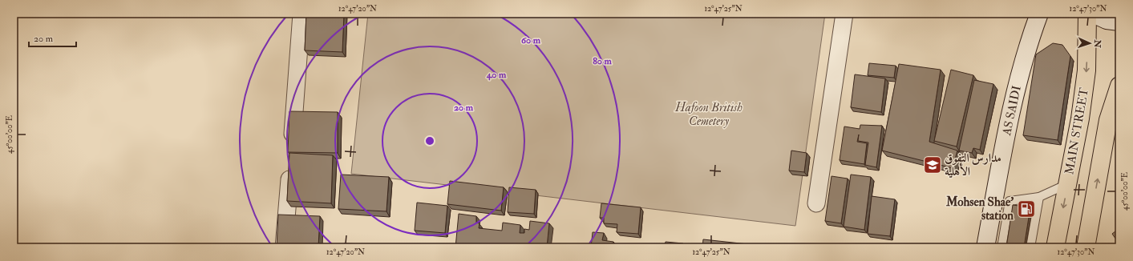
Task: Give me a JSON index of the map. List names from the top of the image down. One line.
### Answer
{"streets":{"main road":["MAIN STREET"],"street":["AS SAIDI"]},"parks":["Hafoon British Cemetery"],"places":{"school or university":["مدارس التفوق الأهلية"],"fuel station":["Mohsen Shae' station"]},"scale_bar":"20 m","north":"right","coordinates":["12°47'20\"N","12°47'25\"N","12°47'30\"N","45°00'00\"E"],"rings":["60 m","80 m","40 m","20 m"]}
